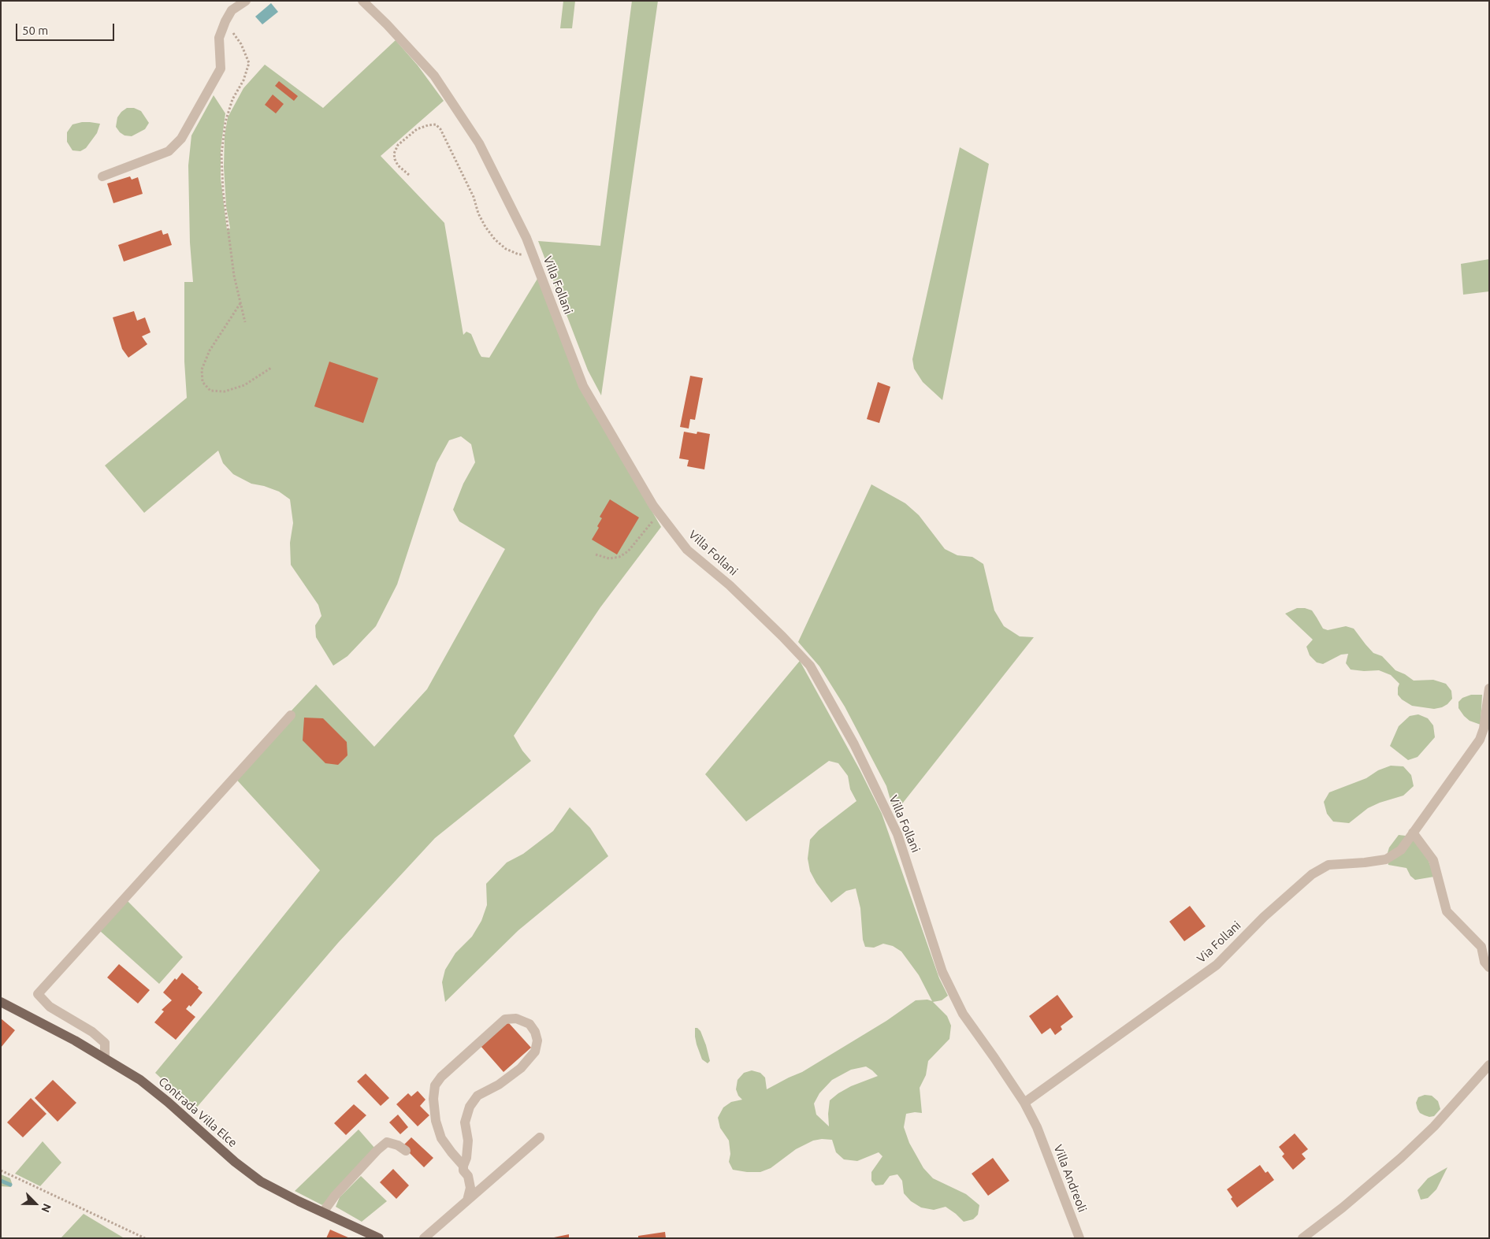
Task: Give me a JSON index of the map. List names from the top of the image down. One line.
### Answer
{"streets":{"main road":["Contrada Villa Elce"],"street":["Villa Follani","Via Follani","Villa Andreoli"]},"crossings":[["Villa Follani","Via Follani"],["Villa Follani","Villa Andreoli"]],"scale_bar":"50 m","north":"bottom right"}
